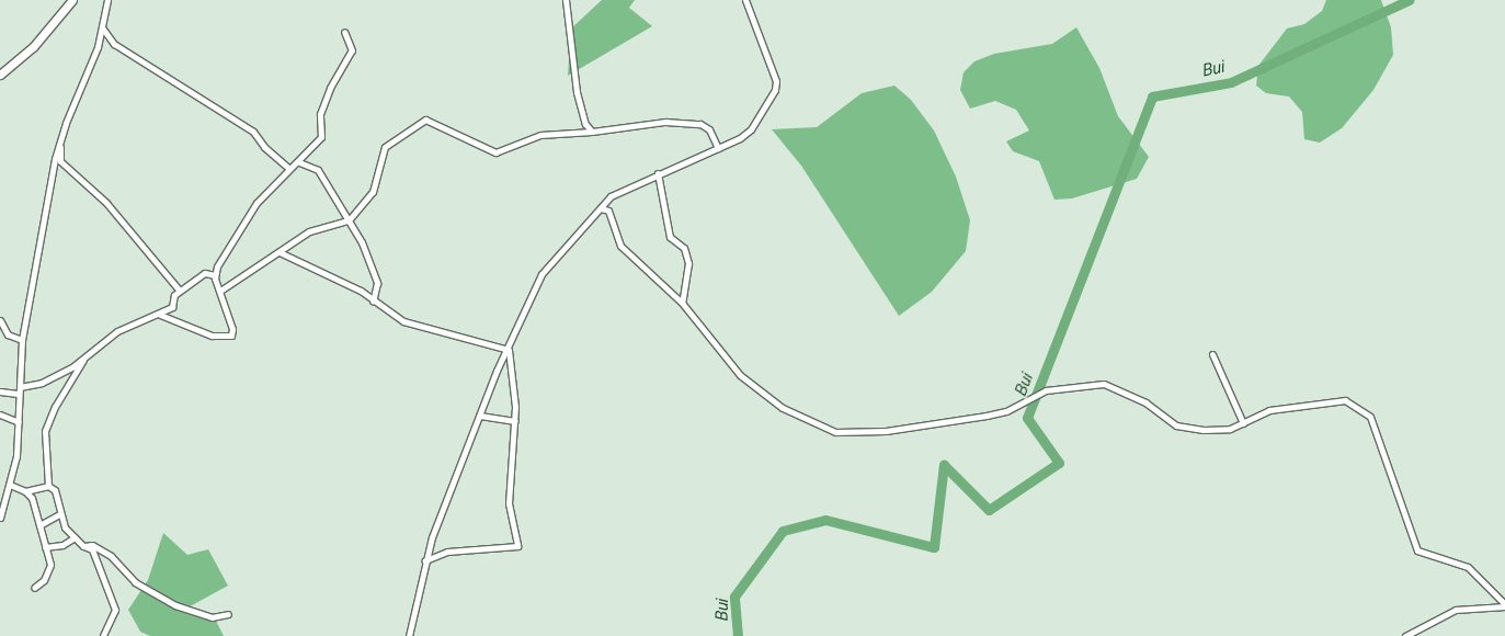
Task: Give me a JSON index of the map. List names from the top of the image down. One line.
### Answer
{"water":["Bui"]}
